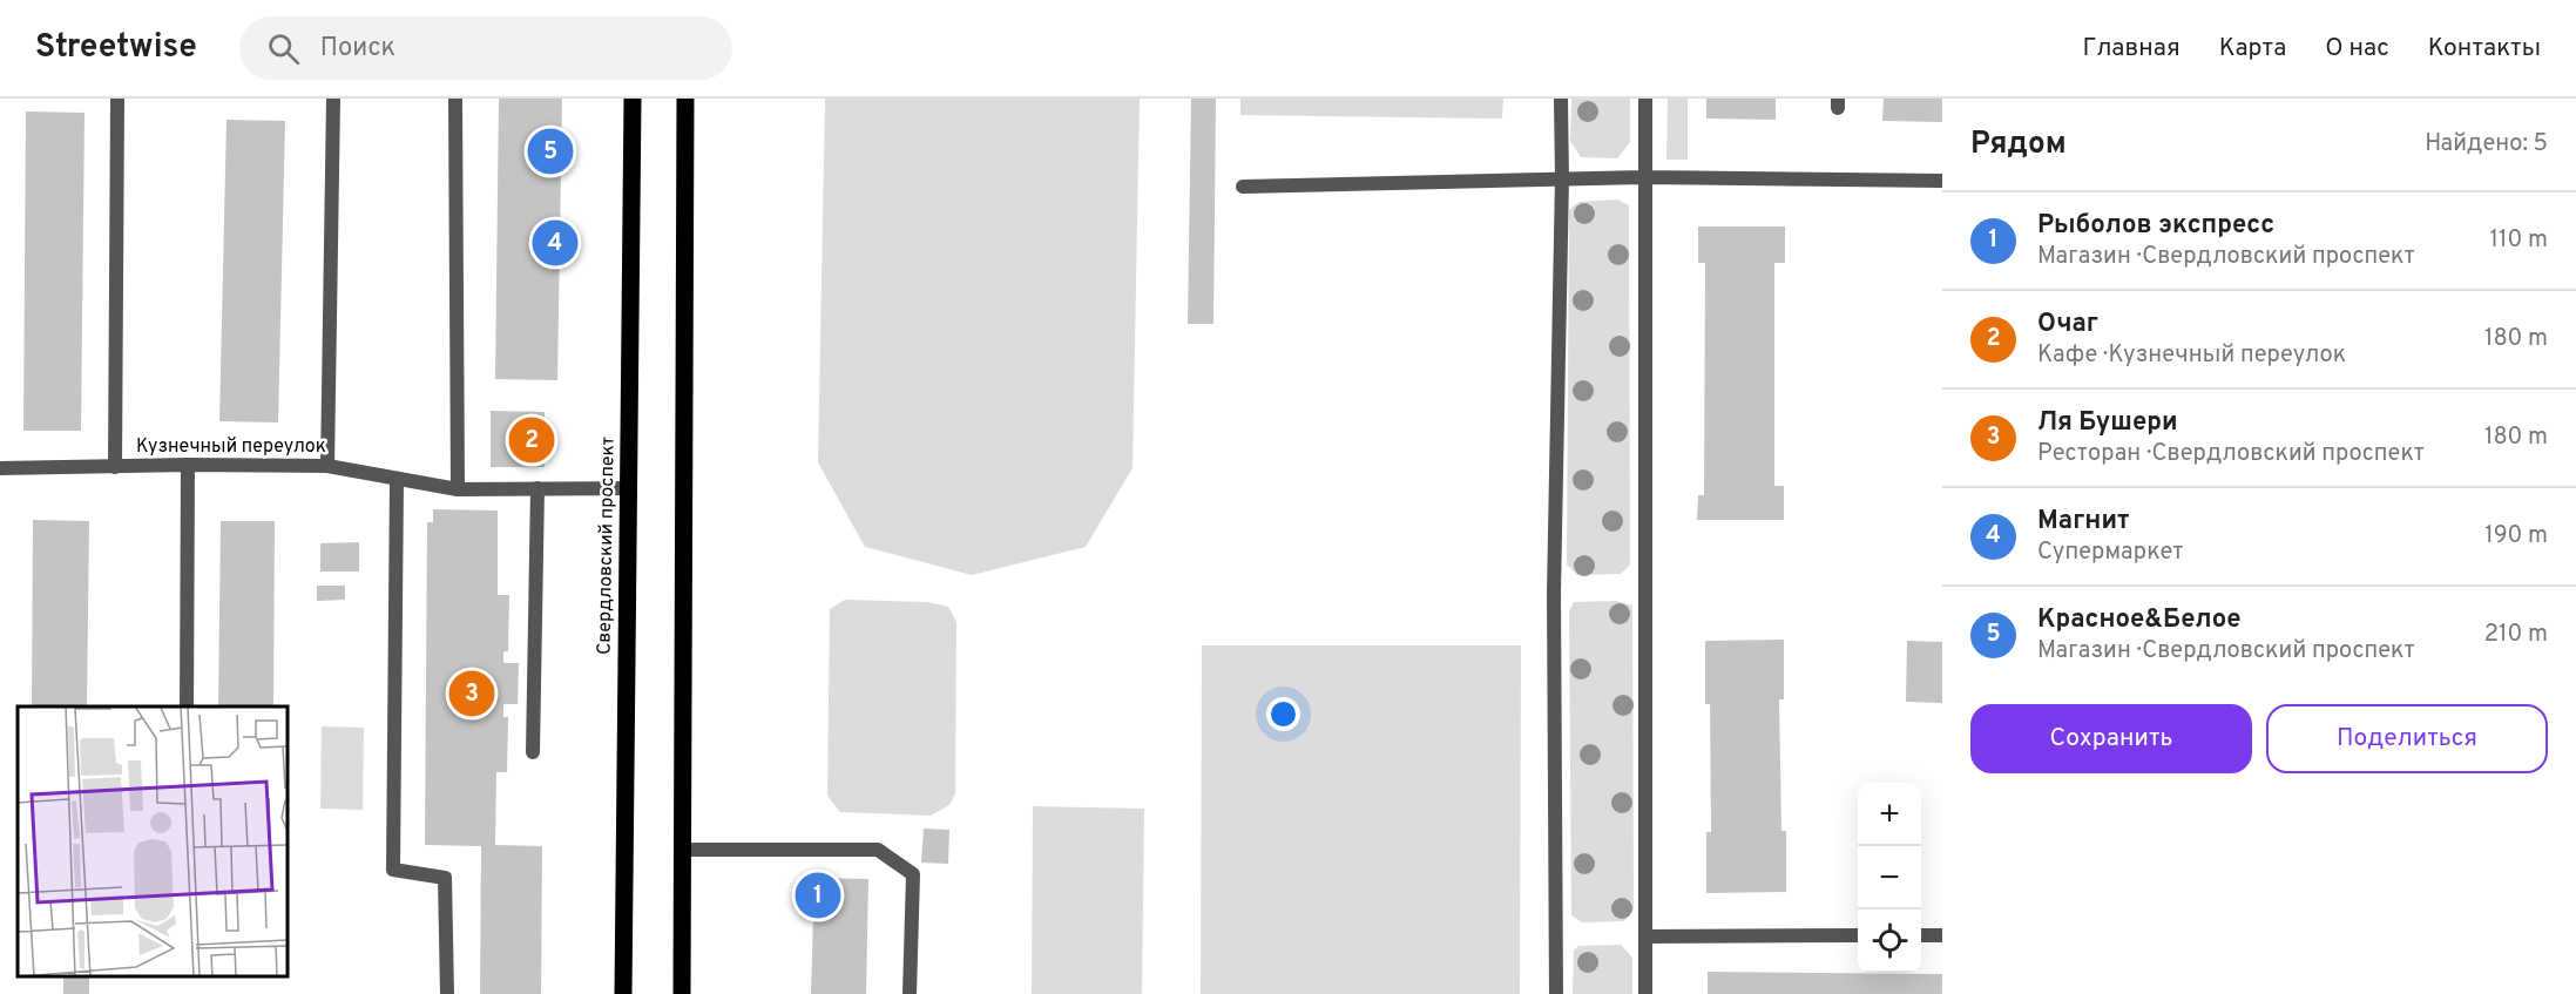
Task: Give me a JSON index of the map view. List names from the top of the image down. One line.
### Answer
{"streets":{"main road":["Свердловский проспект"],"street":["Кузнечный переулок"]},"crossings":[["Кузнечный переулок","Свердловский проспект"]],"page":{"header":"Streetwise","search":"Поиск","nav":["Главная","Карта","О нас","Контакты"],"heading":["Рядом","Найдено: 5"],"pins":["5","4","2","3","1"],"list":[{"mark":"1","name":"Рыболов экспресс","note":"Магазин · Свердловский проспект","value":"110 m"},{"mark":"2","name":"Очаг","note":"Кафе · Кузнечный переулок","value":"180 m"},{"mark":"3","name":"Ля Бушери","note":"Ресторан · Свердловский проспект","value":"180 m"},{"mark":"4","name":"Магнит","note":"Супермаркет","value":"190 m"},{"mark":"5","name":"Красное&Белое","note":"Магазин · Свердловский проспект","value":"210 m"}],"buttons":["Сохранить","Поделиться"],"map_buttons":["+","−"]}}
